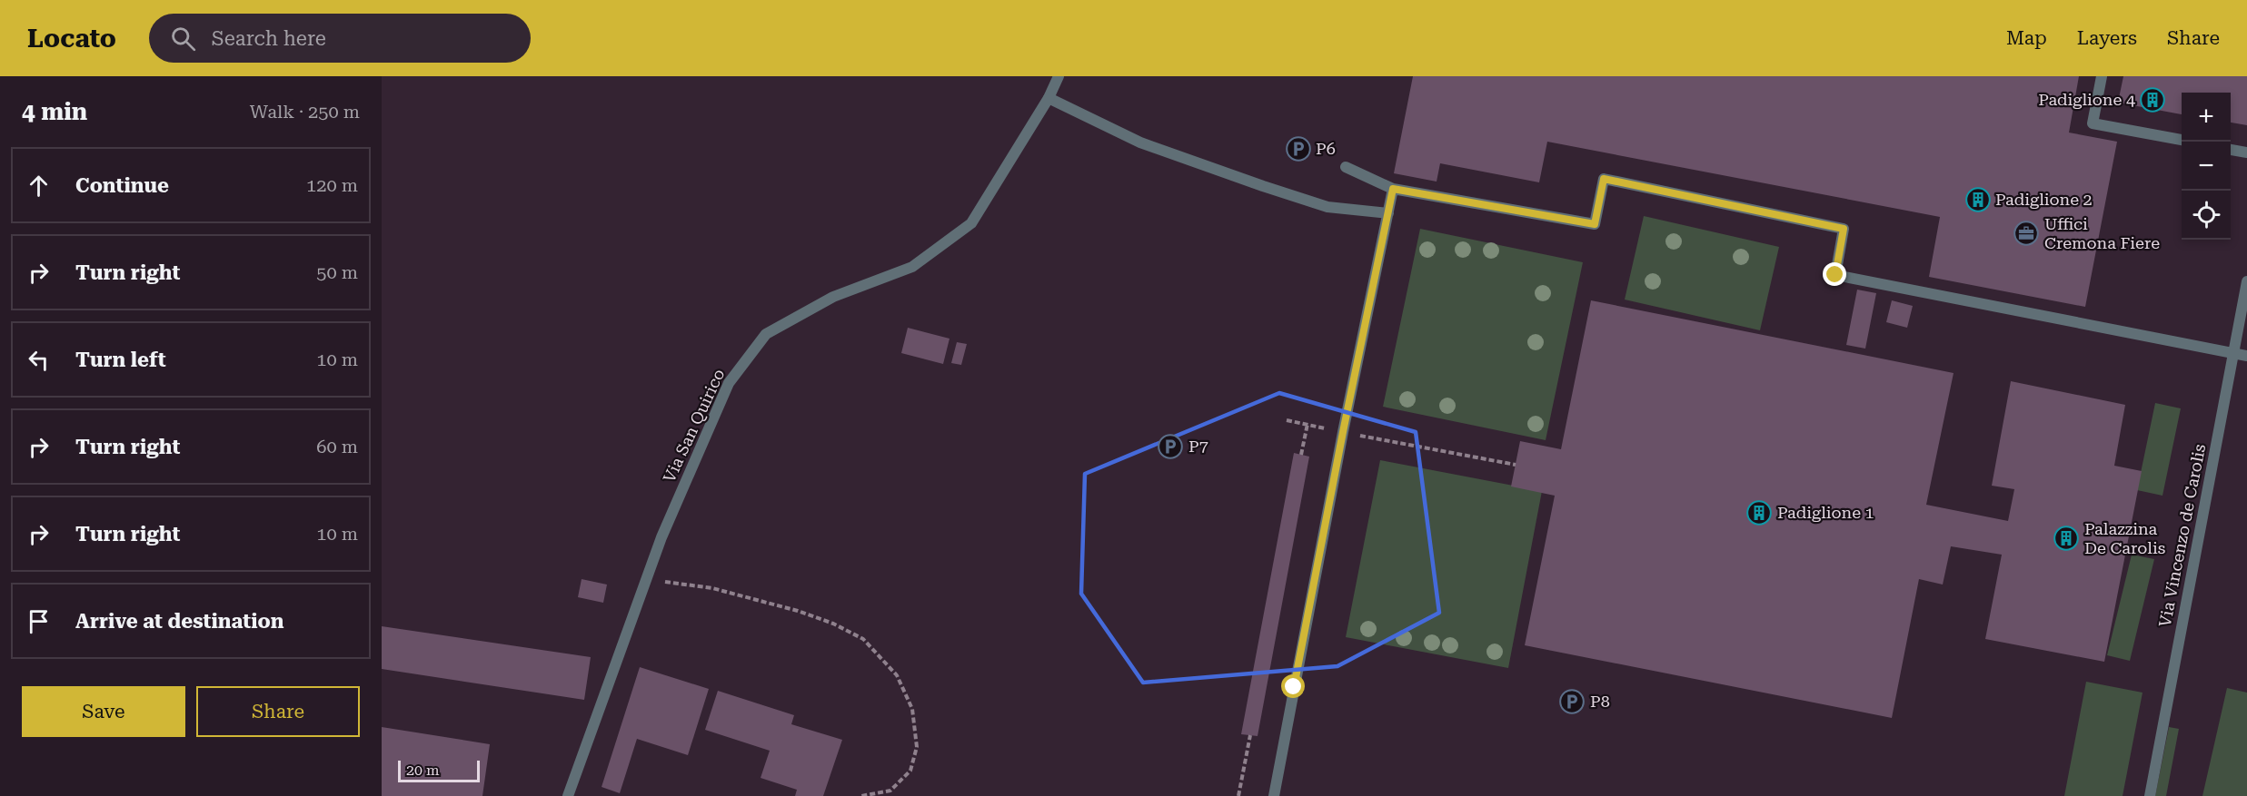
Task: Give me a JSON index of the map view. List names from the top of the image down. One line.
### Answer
{"streets":{"street":["Via San Quirico","Via Vincenzo de Carolis"]},"places":{"building":["Padiglione 4","Padiglione 2","Padiglione 1","Palazzina De Carolis"],"parking":["P6","P7","P8"],"office":["Uffici Cremona Fiere"]},"scale_bar":"20 m","page":{"header":"Locato","search":"Search here","nav":["Map","Layers","Share"],"heading":["4 min","Walk · 250 m"],"map_buttons":["+","−"],"list":[["Continue","120 m"],["Turn right","50 m"],["Turn left","10 m"],["Turn right","60 m"],["Turn right","10 m"],"Arrive at destination"],"buttons":["Save","Share"],"scale":"20 m"}}
